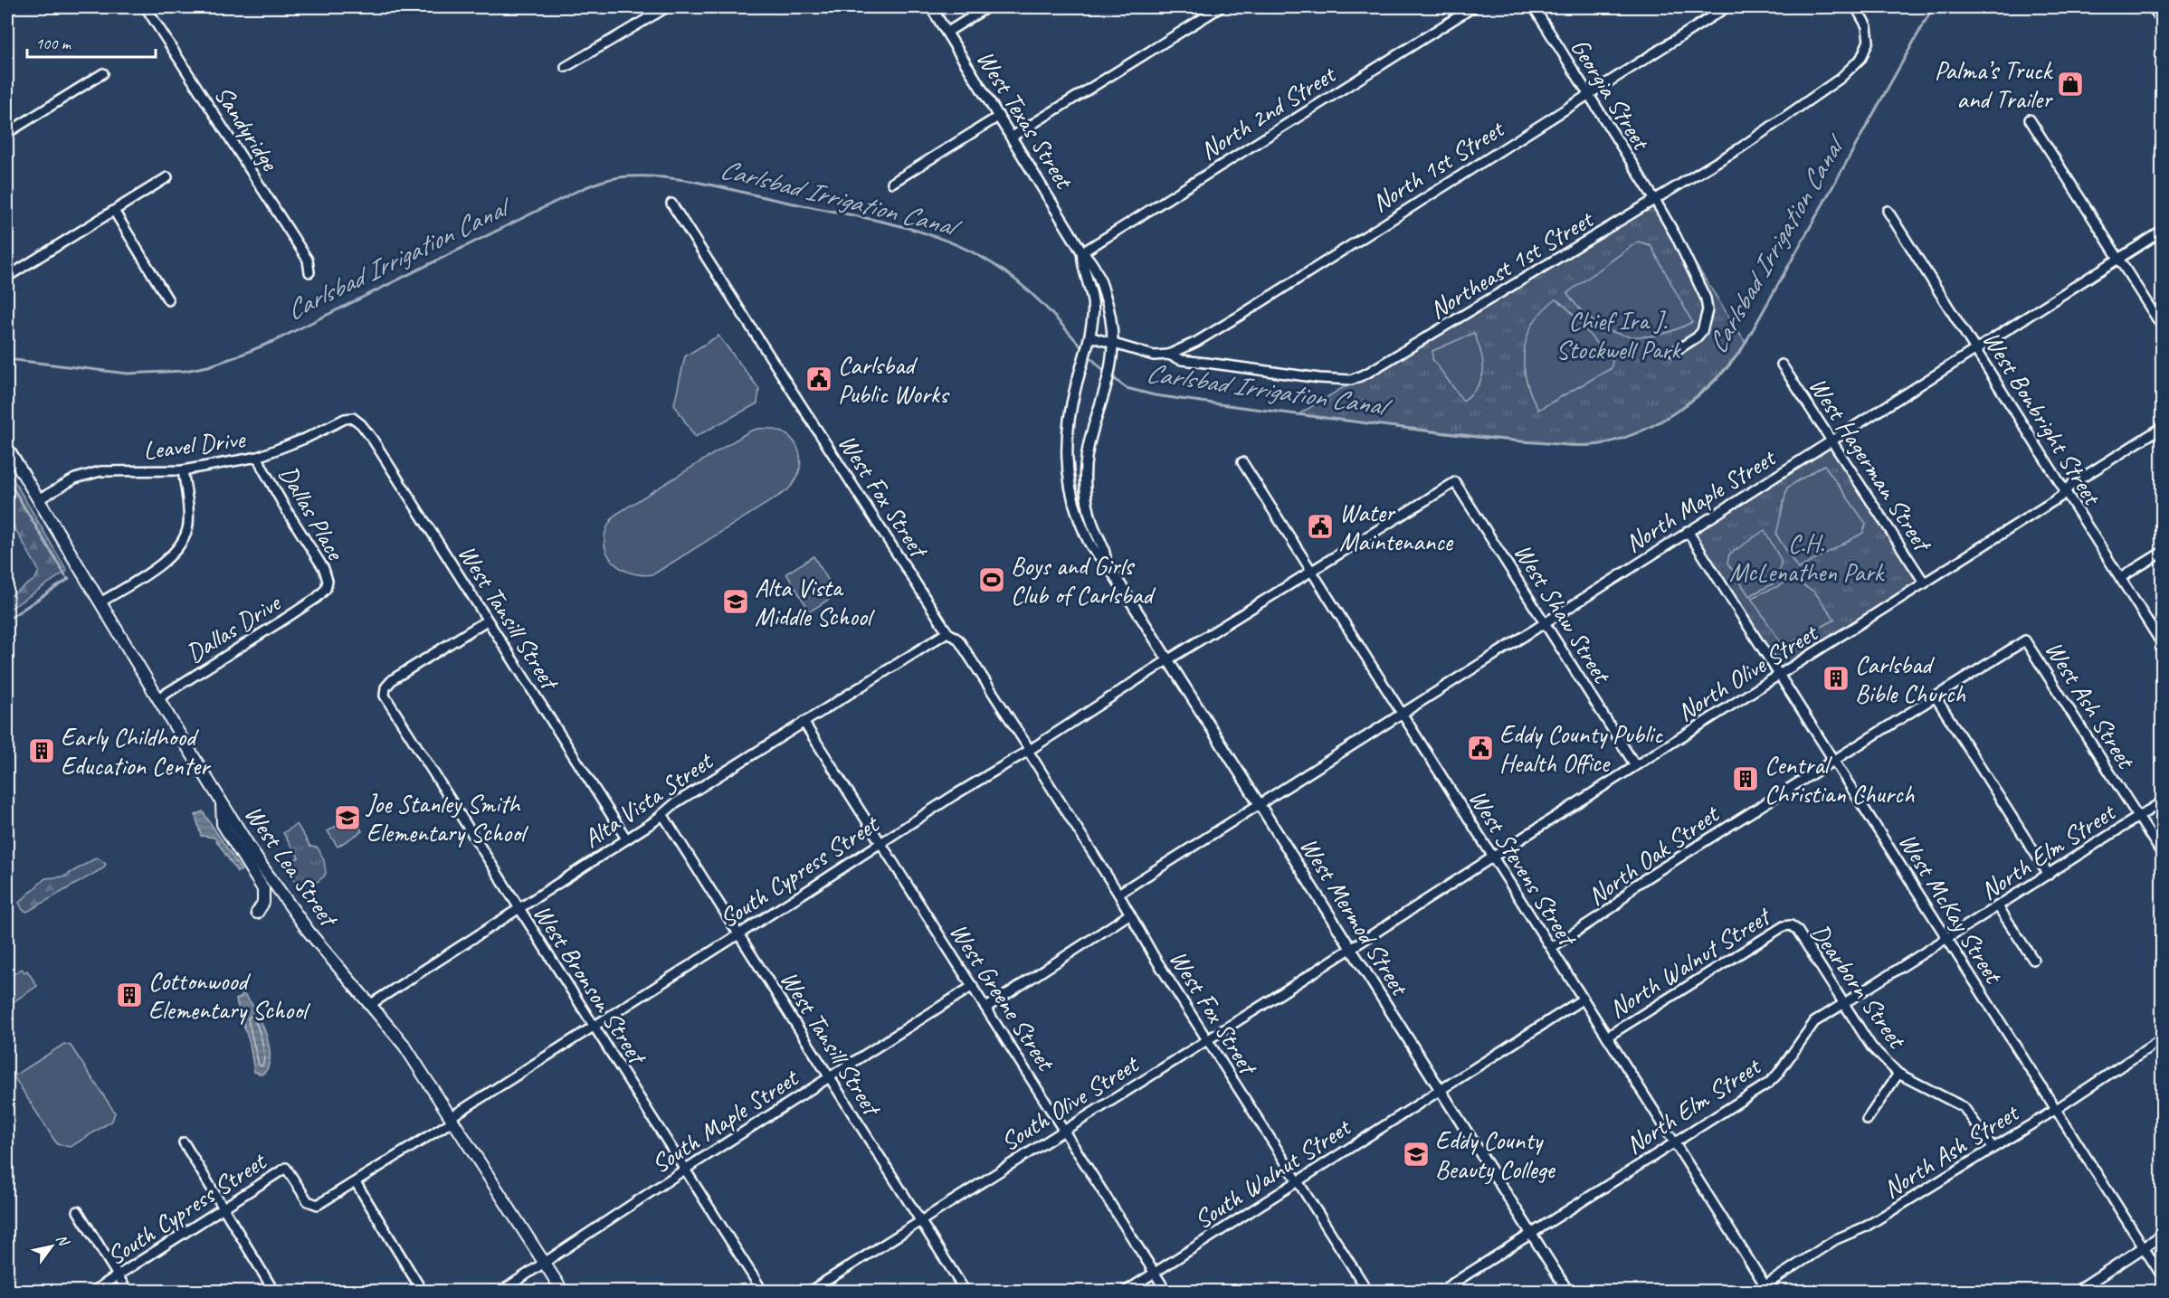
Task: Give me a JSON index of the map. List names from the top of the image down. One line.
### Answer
{"streets":{"main road":["West Lea Street"],"street":["Georgia Street","North 2nd Street","West Texas Street","Sandyridge","North 1st Street","Northeast 1st Street","West Bonbright Street","Leavel Drive","West Hagerman Street","West Fox Street","North Maple Street","Dallas Place","West Shaw Street","West Tansill Street","Dallas Drive","North Olive Street","West Ash Street","Alta Vista Street","North Elm Street","North Oak Street","West Stevens Street","South Cypress Street","West McKay Street","West Mermod Street","North Walnut Street","West Bronson Street","Dearborn Street","West Greene Street","South Olive Street","South Maple Street","North Ash Street","South Walnut Street"]},"crossings":[["Georgia Street","North 1st Street"],["Georgia Street","Northeast 1st Street"],["North 2nd Street","West Texas Street"],["West Texas Street","Northeast 1st Street"],["West Texas Street","West Mermod Street"],["North 1st Street","Northeast 1st Street"],["West Bonbright Street","North Maple Street"],["West Bonbright Street","North Olive Street"],["Leavel Drive","Dallas Place"],["Leavel Drive","West Tansill Street"],["Leavel Drive","West Lea Street"],["West Hagerman Street","North Maple Street"],["West Hagerman Street","North Olive Street"],["West Fox Street","Alta Vista Street"],["West Fox Street","South Cypress Street"],["West Fox Street","South Olive Street"],["West Fox Street","South Walnut Street"],["North Maple Street","West Shaw Street"],["North Maple Street","West Stevens Street"],["North Maple Street","West McKay Street"],["North Maple Street","West Mermod Street"],["Dallas Place","Dallas Drive"],["West Shaw Street","North Olive Street"],["West Shaw Street","South Cypress Street"],["West Tansill Street","Alta Vista Street"],["West Tansill Street","South Cypress Street"],["West Tansill Street","West Bronson Street"],["West Tansill Street","South Olive Street"],["West Tansill Street","South Maple Street"],["Dallas Drive","West Lea Street"],["North Olive Street","West Stevens Street"],["North Olive Street","West McKay Street"],["North Olive Street","West Mermod Street"],["North Olive Street","South Olive Street"],["West Ash Street","North Elm Street"],["West Ash Street","North Oak Street"],["Alta Vista Street","West Lea Street"],["Alta Vista Street","West Bronson Street"],["Alta Vista Street","West Greene Street"],["North Elm Street","West Stevens Street"],["North Elm Street","West McKay Street"],["North Elm Street","West Mermod Street"],["North Elm Street","Dearborn Street"],["North Oak Street","West Stevens Street"],["North Oak Street","West McKay Street"],["West Lea Street","South Cypress Street"],["West Lea Street","South Maple Street"],["West Stevens Street","South Cypress Street"],["West Stevens Street","North Walnut Street"],["West Stevens Street","North Ash Street"],["South Cypress Street","West Mermod Street"],["South Cypress Street","West Bronson Street"],["South Cypress Street","West Greene Street"],["West McKay Street","North Ash Street"],["West Mermod Street","North Walnut Street"],["West Mermod Street","South Olive Street"],["West Mermod Street","South Walnut Street"],["North Walnut Street","Dearborn Street"],["North Walnut Street","South Walnut Street"],["West Bronson Street","South Maple Street"],["Dearborn Street","North Ash Street"],["West Greene Street","South Olive Street"],["West Greene Street","South Maple Street"],["West Greene Street","South Walnut Street"]],"water":["Carlsbad Irrigation Canal"],"parks":["Chief Ira J. Stockwell Park","C.H. McLenathen Park"],"places":{"shop":["Palma’s Truck and Trailer"],"public building":["Carlsbad Public Works","Water Maintenance","Eddy County Public Health Office"],"sports":["Boys and Girls Club of Carlsbad"],"school or university":["Alta Vista Middle School","Joe Stanley Smith Elementary School","Eddy County Beauty College"],"building":["Carlsbad Bible Church","Early Childhood Education Center","Central Christian Church","Cottonwood Elementary School"]},"scale_bar":"100 m","north":"top right"}
